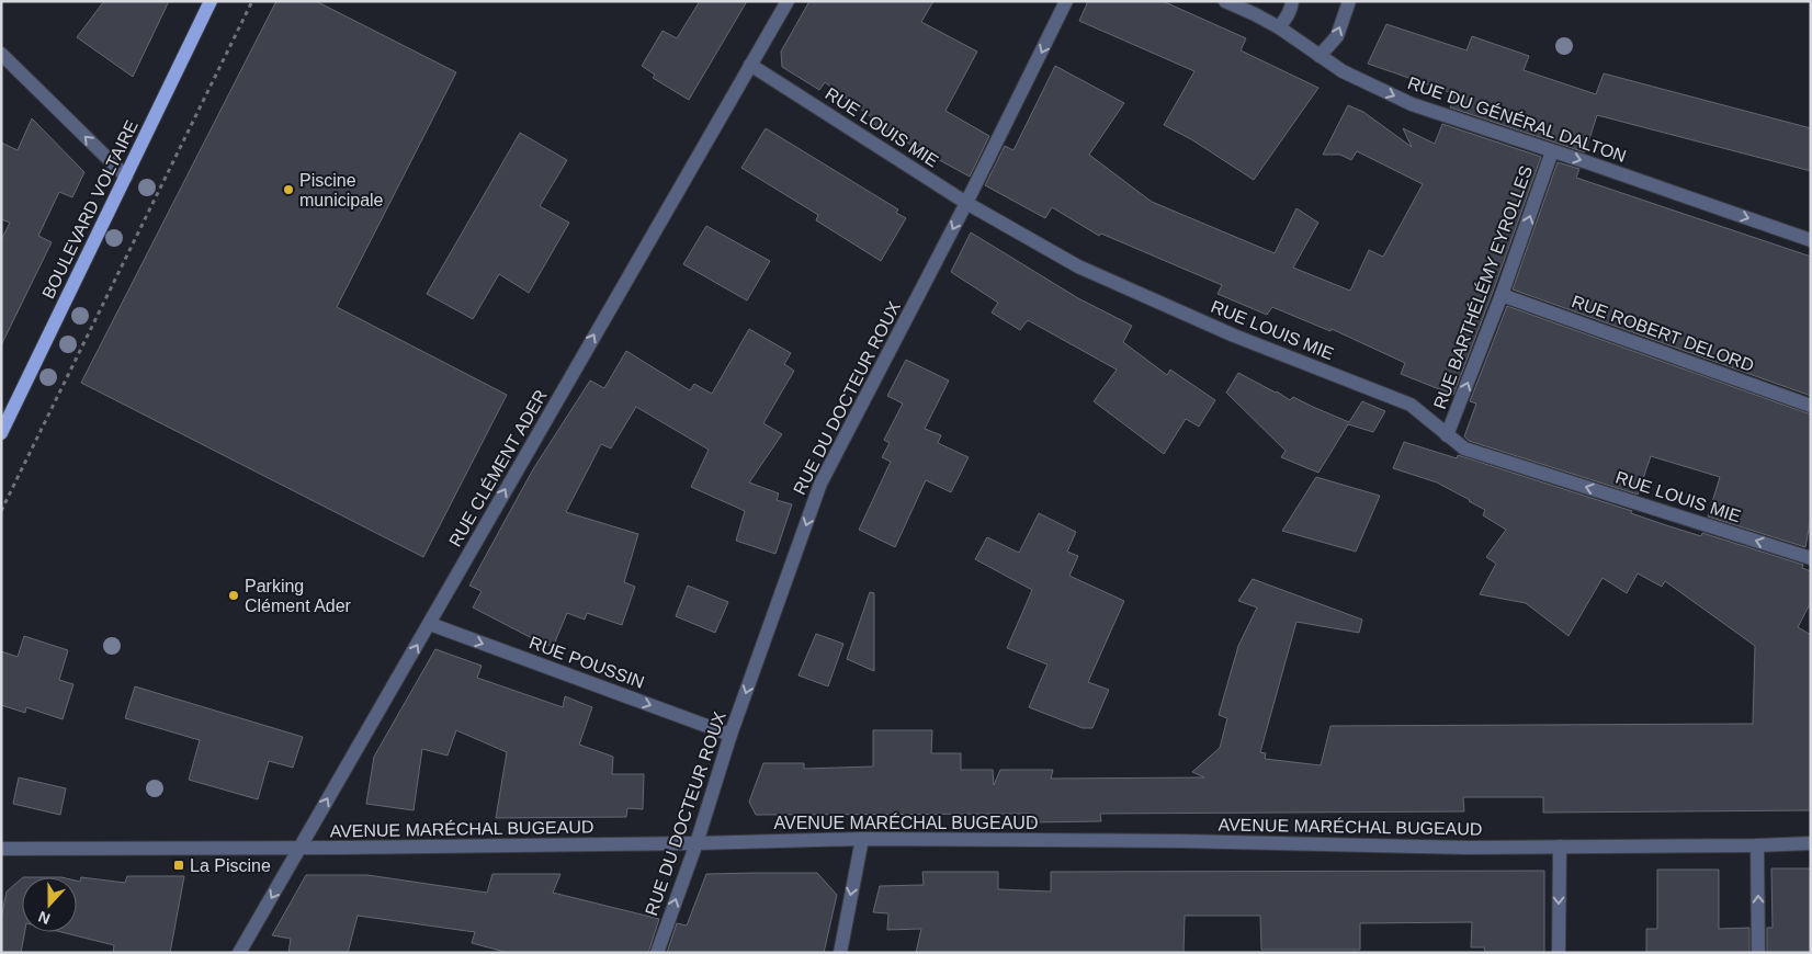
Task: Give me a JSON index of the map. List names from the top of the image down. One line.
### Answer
{"streets":{"main road":["BOULEVARD VOLTAIRE"],"street":["RUE DU GÉNÉRAL DALTON","RUE LOUIS MIE","RUE BARTHÉLÉMY EYROLLES","RUE ROBERT DELORD","RUE DU DOCTEUR ROUX","RUE CLÉMENT ADER","RUE POUSSIN","AVENUE MARÉCHAL BUGEAUD"]},"crossings":[["RUE DU GÉNÉRAL DALTON","RUE BARTHÉLÉMY EYROLLES"],["RUE LOUIS MIE","RUE BARTHÉLÉMY EYROLLES"],["RUE LOUIS MIE","RUE DU DOCTEUR ROUX"],["RUE LOUIS MIE","RUE CLÉMENT ADER"],["RUE BARTHÉLÉMY EYROLLES","RUE ROBERT DELORD"],["RUE DU DOCTEUR ROUX","RUE POUSSIN"],["RUE DU DOCTEUR ROUX","AVENUE MARÉCHAL BUGEAUD"],["RUE CLÉMENT ADER","RUE POUSSIN"],["RUE CLÉMENT ADER","AVENUE MARÉCHAL BUGEAUD"]],"one_way":["RUE DU GÉNÉRAL DALTON","RUE BARTHÉLÉMY EYROLLES","RUE POUSSIN"],"places":{"other":["Piscine municipale","Parking Clément Ader"],"transit":["La Piscine"]},"north":"bottom"}
